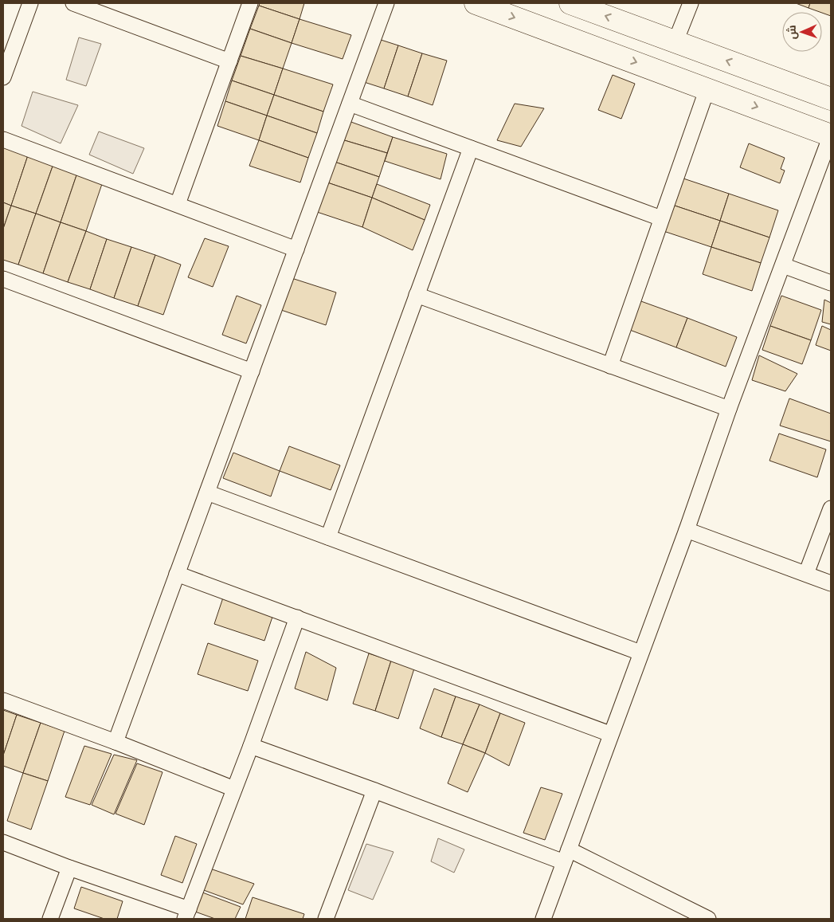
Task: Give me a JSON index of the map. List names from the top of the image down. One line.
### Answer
{"north":"left"}
